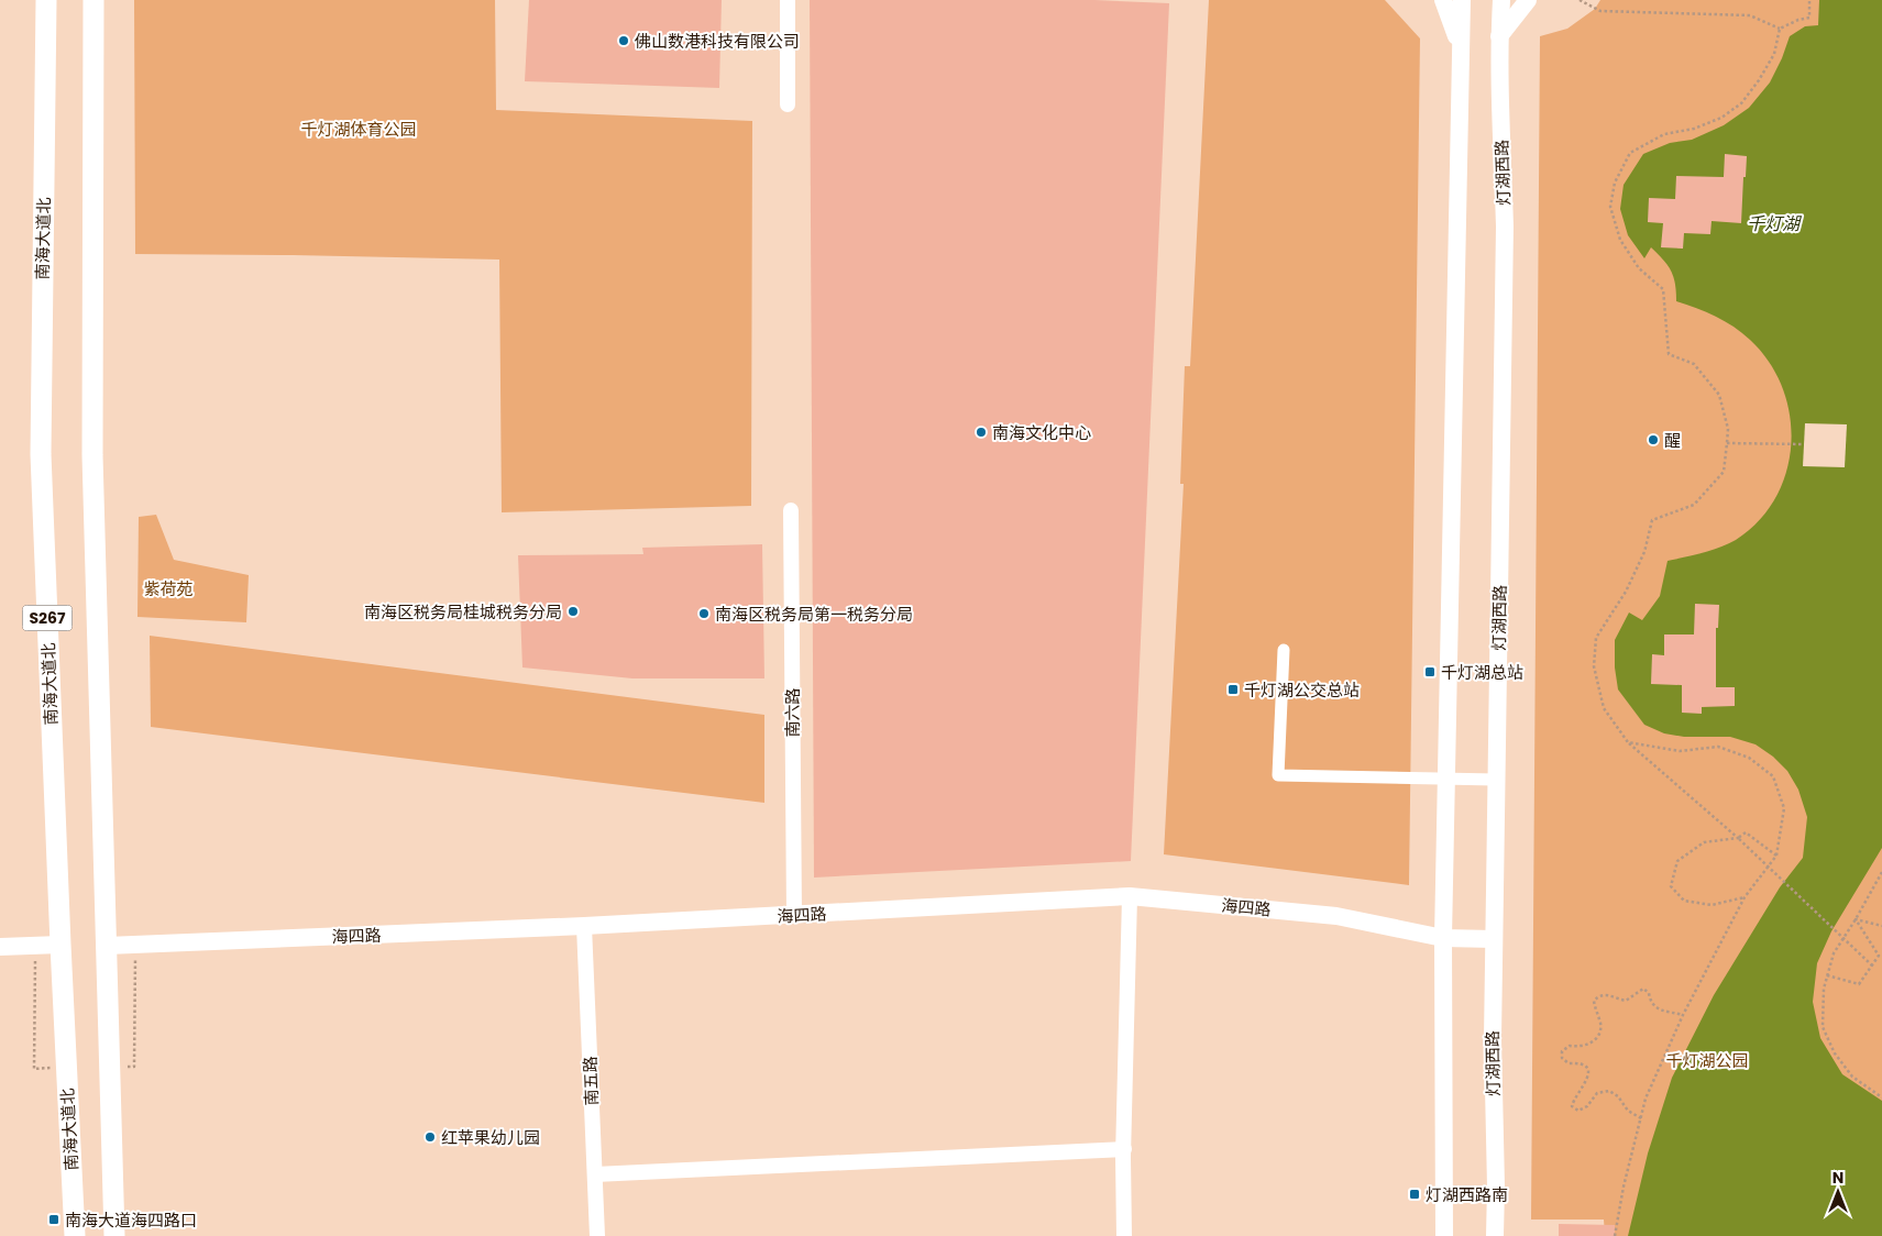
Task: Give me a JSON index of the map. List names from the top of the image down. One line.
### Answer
{"streets":{"highway":["南海大道北","S267"],"main road":["灯湖西路","海四路"],"street":["南六路","南五路"]},"crossings":[["灯湖西路","海四路"],["S267","海四路"],["南六路","海四路"],["海四路","南五路"]],"water":["千灯湖"],"parks":["千灯湖体育公园","紫荷苑","千灯湖公园"],"places":{"other":["佛山数港科技有限公司","南海文化中心","醒","南海区税务局桂城税务分局","南海区税务局第一税务分局","红苹果幼儿园"],"transit":["千灯湖总站","千灯湖公交总站","灯湖西路南","南海大道海四路口"]},"north":"top"}
